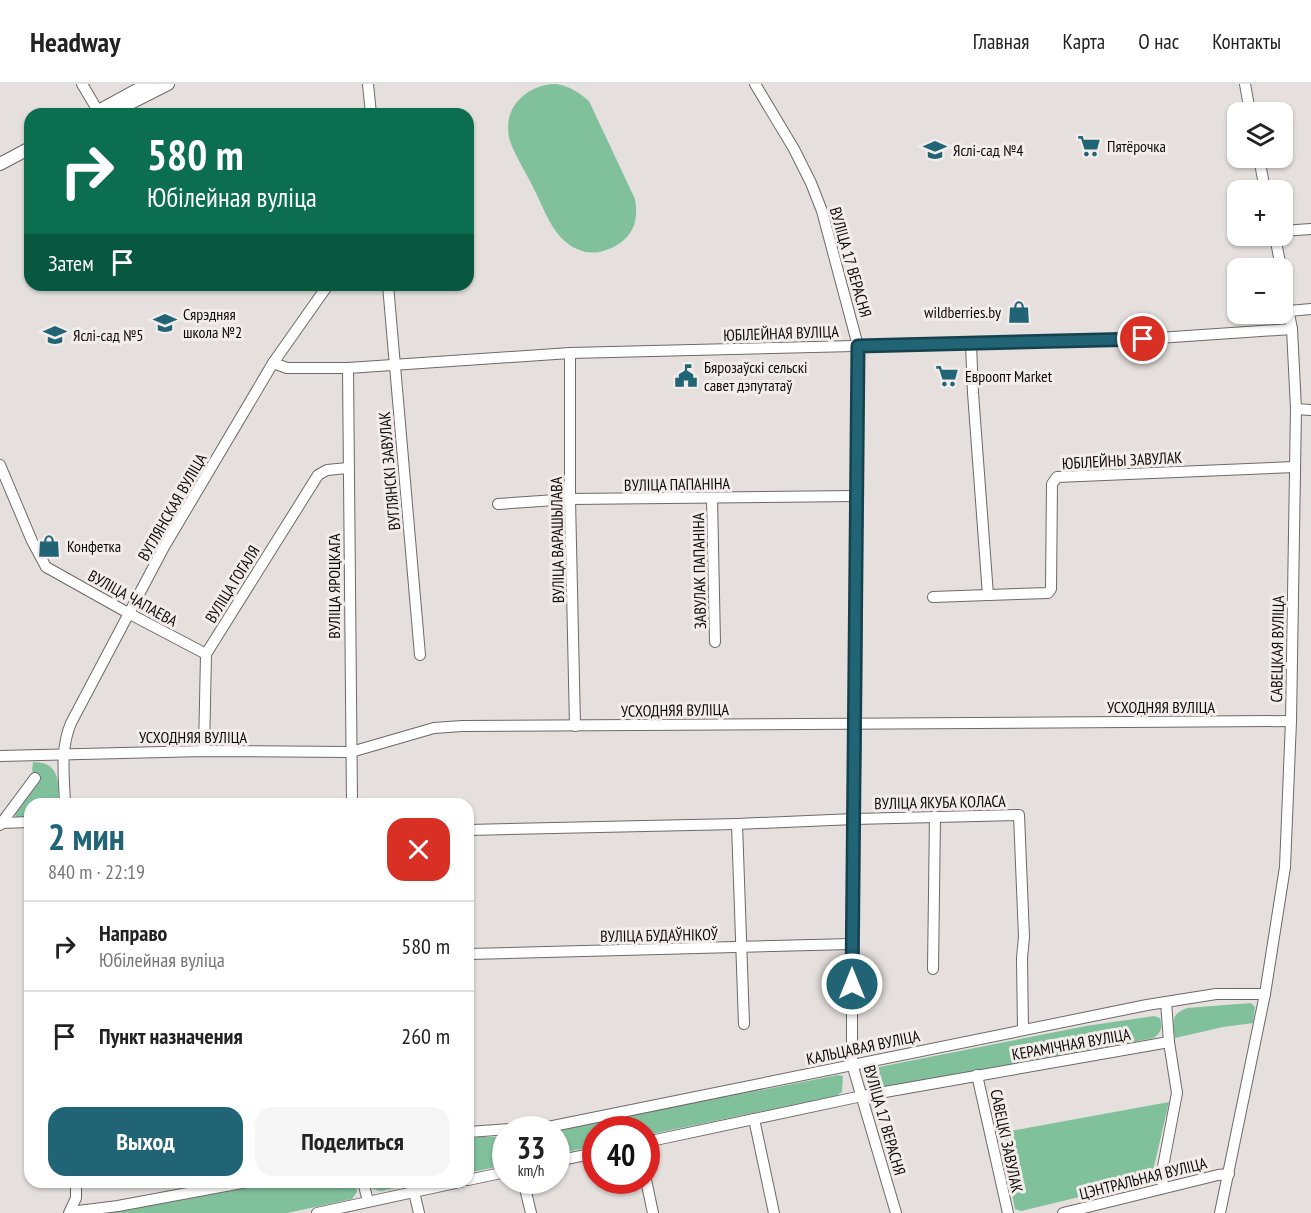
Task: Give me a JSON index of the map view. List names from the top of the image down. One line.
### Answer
{"streets":{"street":["ВУЛІЦА 17 ВЕРАСНЯ","ЮБІЛЕЙНАЯ ВУЛІЦА","ЮБІЛЕЙНЫ ЗАВУЛАК","ВУГЛЯНСКІ ЗАВУЛАК","ВУЛІЦА ПАПАНІНА","ВУГЛЯНСКАЯ ВУЛІЦА","ВУЛІЦА ВАРАШЫЛАВА","ЗАВУЛАК ПАПАНІНА","ВУЛІЦА ГОГАЛЯ","ВУЛІЦА ЯРОЦКАГА","ВУЛІЦА ЧАПАЕВА","САВЕЦКАЯ ВУЛІЦА","УСХОДНЯЯ ВУЛІЦА","ВУЛІЦА ЯКУБА КОЛАСА","ВУЛІЦА БУДАЎНІКОЎ","КЕРАМІЧНАЯ ВУЛІЦА","КАЛЬЦАВАЯ ВУЛІЦА","САВЕЦКІ ЗАВУЛАК","ЦЭНТРАЛЬНАЯ ВУЛІЦА"]},"crossings":[["ВУЛІЦА 17 ВЕРАСНЯ","ЮБІЛЕЙНАЯ ВУЛІЦА"],["ВУЛІЦА 17 ВЕРАСНЯ","ВУЛІЦА ПАПАНІНА"],["ВУЛІЦА 17 ВЕРАСНЯ","УСХОДНЯЯ ВУЛІЦА"],["ВУЛІЦА 17 ВЕРАСНЯ","ВУЛІЦА ЯКУБА КОЛАСА"],["ВУЛІЦА 17 ВЕРАСНЯ","ВУЛІЦА БУДАЎНІКОЎ"],["ВУЛІЦА 17 ВЕРАСНЯ","КЕРАМІЧНАЯ ВУЛІЦА"],["ВУЛІЦА 17 ВЕРАСНЯ","КАЛЬЦАВАЯ ВУЛІЦА"],["ЮБІЛЕЙНАЯ ВУЛІЦА","ВУГЛЯНСКІ ЗАВУЛАК"],["ЮБІЛЕЙНАЯ ВУЛІЦА","ВУГЛЯНСКАЯ ВУЛІЦА"],["ЮБІЛЕЙНАЯ ВУЛІЦА","ВУЛІЦА ВАРАШЫЛАВА"],["ЮБІЛЕЙНАЯ ВУЛІЦА","ВУЛІЦА ЯРОЦКАГА"],["ЮБІЛЕЙНАЯ ВУЛІЦА","САВЕЦКАЯ ВУЛІЦА"],["ЮБІЛЕЙНЫ ЗАВУЛАК","САВЕЦКАЯ ВУЛІЦА"],["ВУЛІЦА ПАПАНІНА","ВУЛІЦА ВАРАШЫЛАВА"],["ВУЛІЦА ПАПАНІНА","ЗАВУЛАК ПАПАНІНА"],["ВУГЛЯНСКАЯ ВУЛІЦА","ВУЛІЦА ЧАПАЕВА"],["ВУГЛЯНСКАЯ ВУЛІЦА","УСХОДНЯЯ ВУЛІЦА"],["ВУЛІЦА ВАРАШЫЛАВА","УСХОДНЯЯ ВУЛІЦА"],["ВУЛІЦА ГОГАЛЯ","ВУЛІЦА ЯРОЦКАГА"],["ВУЛІЦА ГОГАЛЯ","ВУЛІЦА ЧАПАЕВА"],["ВУЛІЦА ЯРОЦКАГА","УСХОДНЯЯ ВУЛІЦА"],["САВЕЦКАЯ ВУЛІЦА","УСХОДНЯЯ ВУЛІЦА"],["САВЕЦКАЯ ВУЛІЦА","КАЛЬЦАВАЯ ВУЛІЦА"],["САВЕЦКАЯ ВУЛІЦА","ЦЭНТРАЛЬНАЯ ВУЛІЦА"],["ВУЛІЦА ЯКУБА КОЛАСА","КАЛЬЦАВАЯ ВУЛІЦА"],["КЕРАМІЧНАЯ ВУЛІЦА","САВЕЦКІ ЗАВУЛАК"]],"places":{"supermarket":["Пятёрочка","Евроопт Market"],"school or university":["Яслі-сад №4","Сярэдняя школа №2","Яслі-сад №5"],"shop":["wildberries.by","Конфетка"],"public building":["Бярозаўскі сельскі савет дэпутатаў"]},"page":{"header":"Headway","nav":["Главная","Карта","О нас","Контакты"],"map_buttons":["+","−"],"turn":["580 m","Юбілейная вуліца"],"then":"Затем","heading":["2 мин","840 m · 22:19"],"list":[{"name":"Направо","note":"Юбілейная вуліца","value":"580 m"},{"name":"Пункт назначения","value":"260 m"}],"buttons":["Выход","Поделиться"],"speed":"33 km/h","limit":"40"}}
